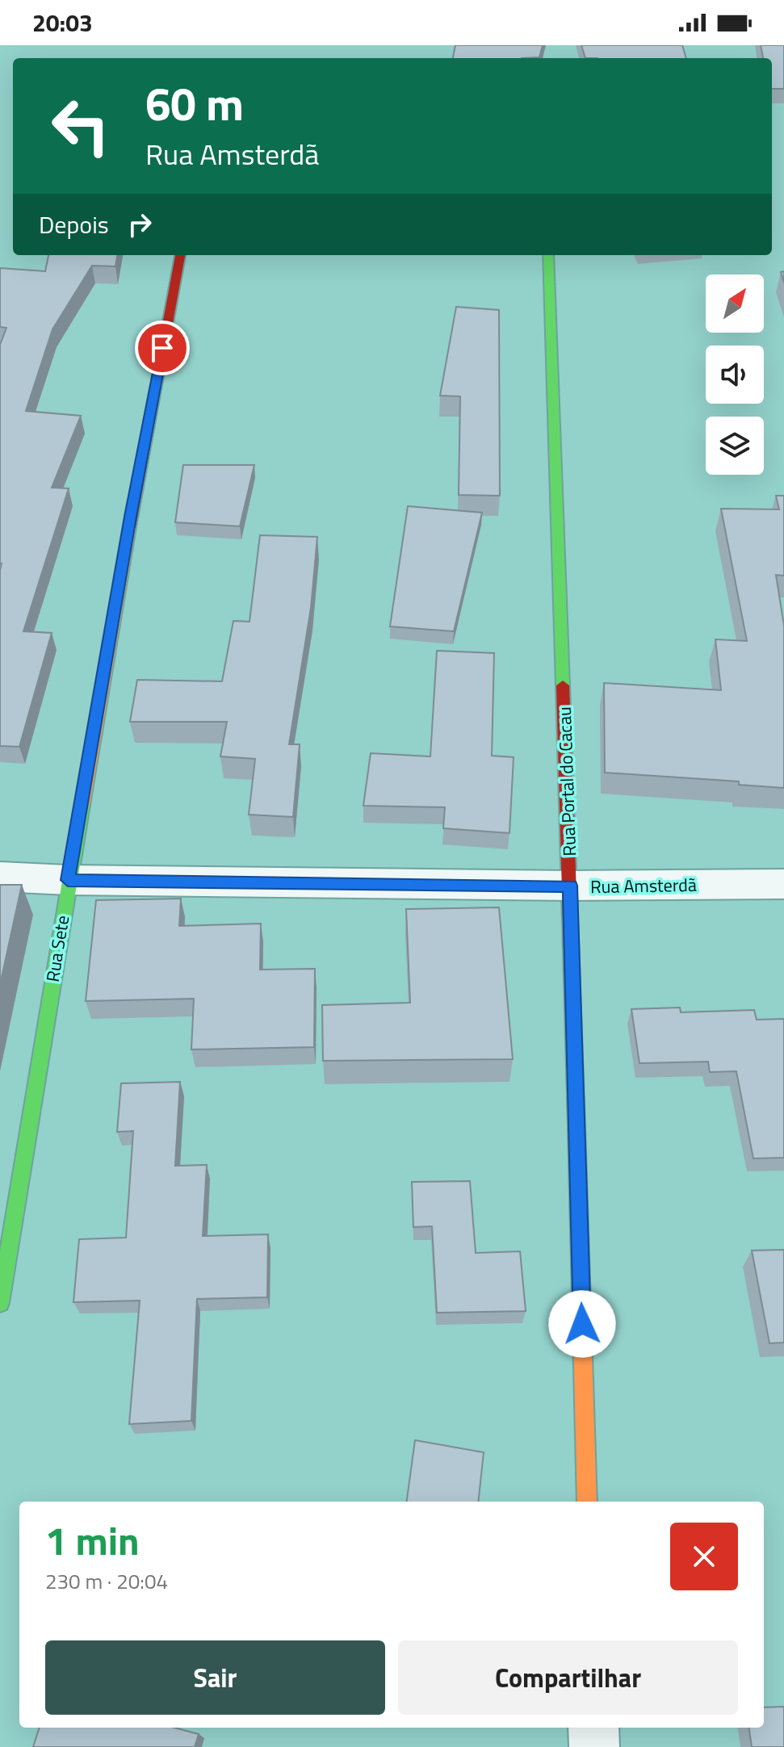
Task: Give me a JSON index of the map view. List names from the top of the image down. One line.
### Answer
{"streets":{"street":["Rua Portal do Cacau","Rua Amsterdã","Rua Sete"]},"crossings":[["Rua Portal do Cacau","Rua Amsterdã"],["Rua Amsterdã","Rua Sete"]],"north":"top right","page":{"status":"20:03","turn":["60 m","Rua Amsterdã"],"then":"Depois","heading":["1 min","230 m · 20:04"],"buttons":["Sair","Compartilhar"]}}
